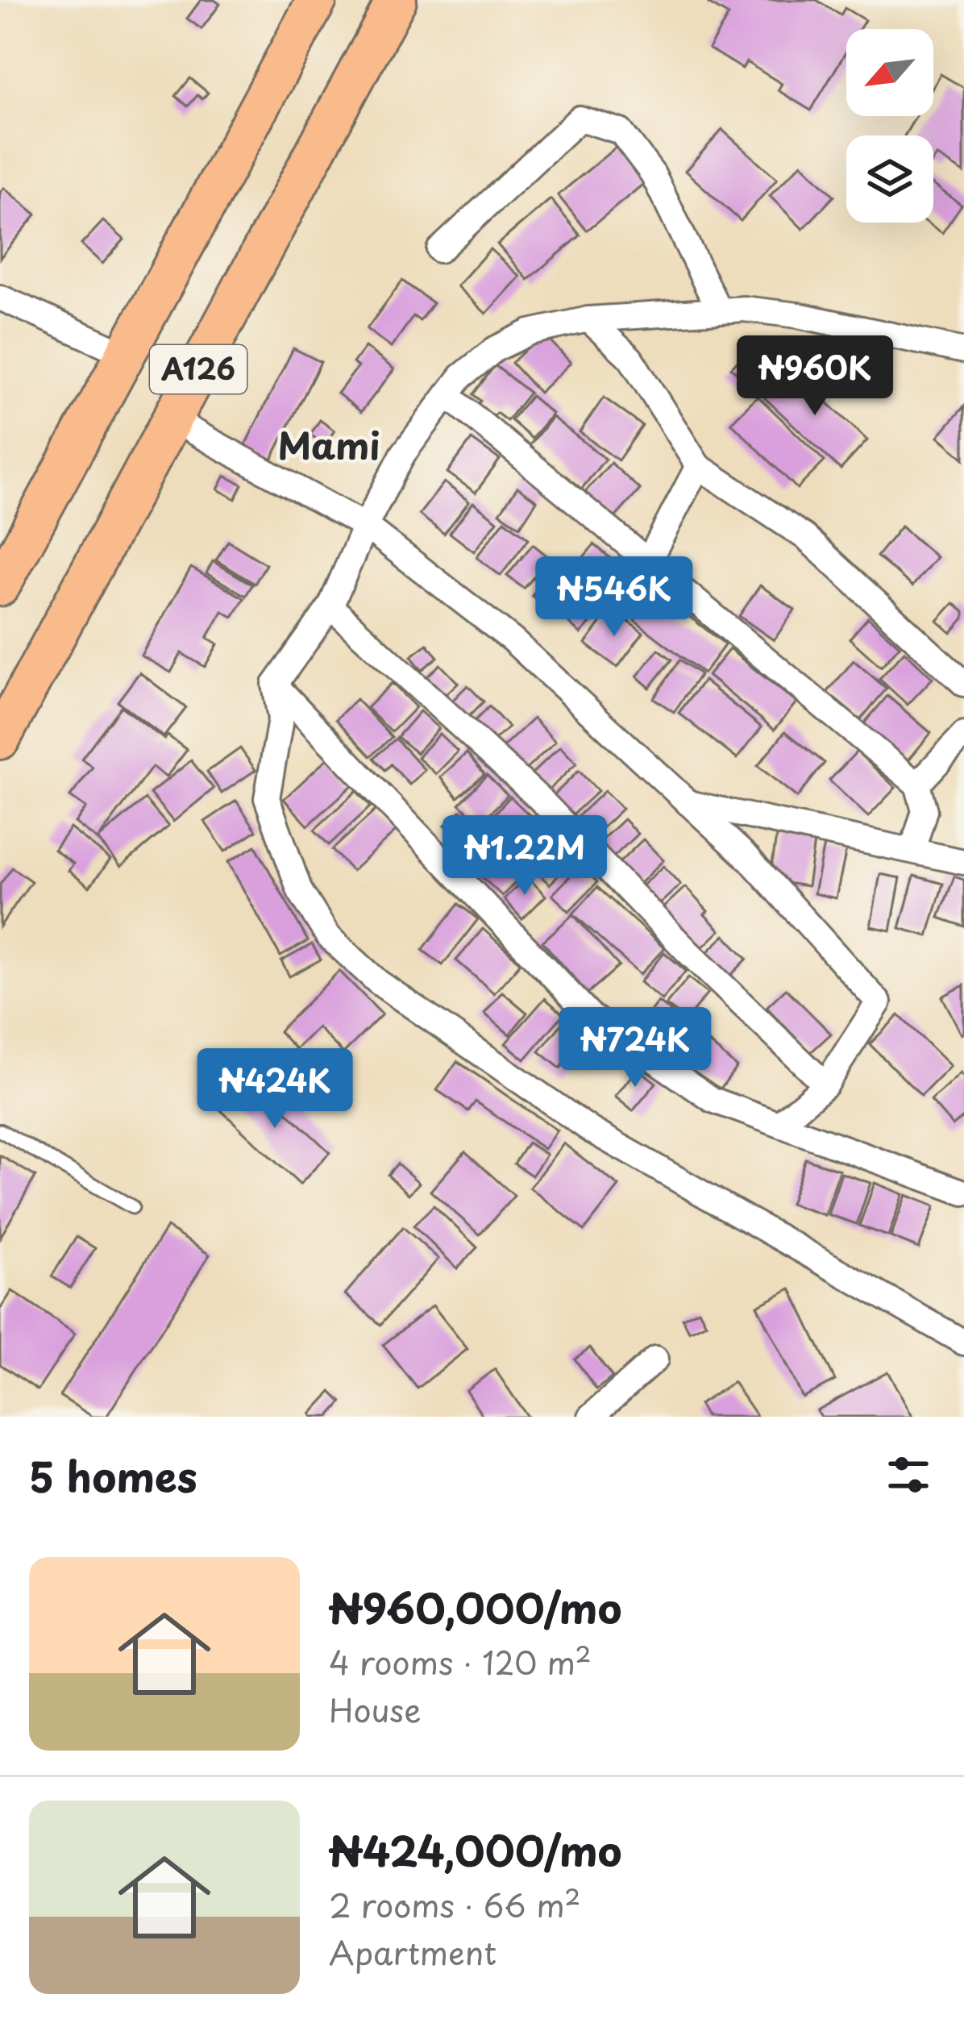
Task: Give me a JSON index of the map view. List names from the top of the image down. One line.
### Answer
{"streets":{"highway":["A126"]},"districts":["Mami"],"north":"bottom left","page":{"price":["₦960K","₦546K","₦1.22M","₦724K","₦424K"],"heading":"5 homes","list":[{"name":"₦960,000/mo","note":"4 rooms · 120 m² · House"},{"name":"₦424,000/mo","note":"2 rooms · 66 m² · Apartment"}]}}
